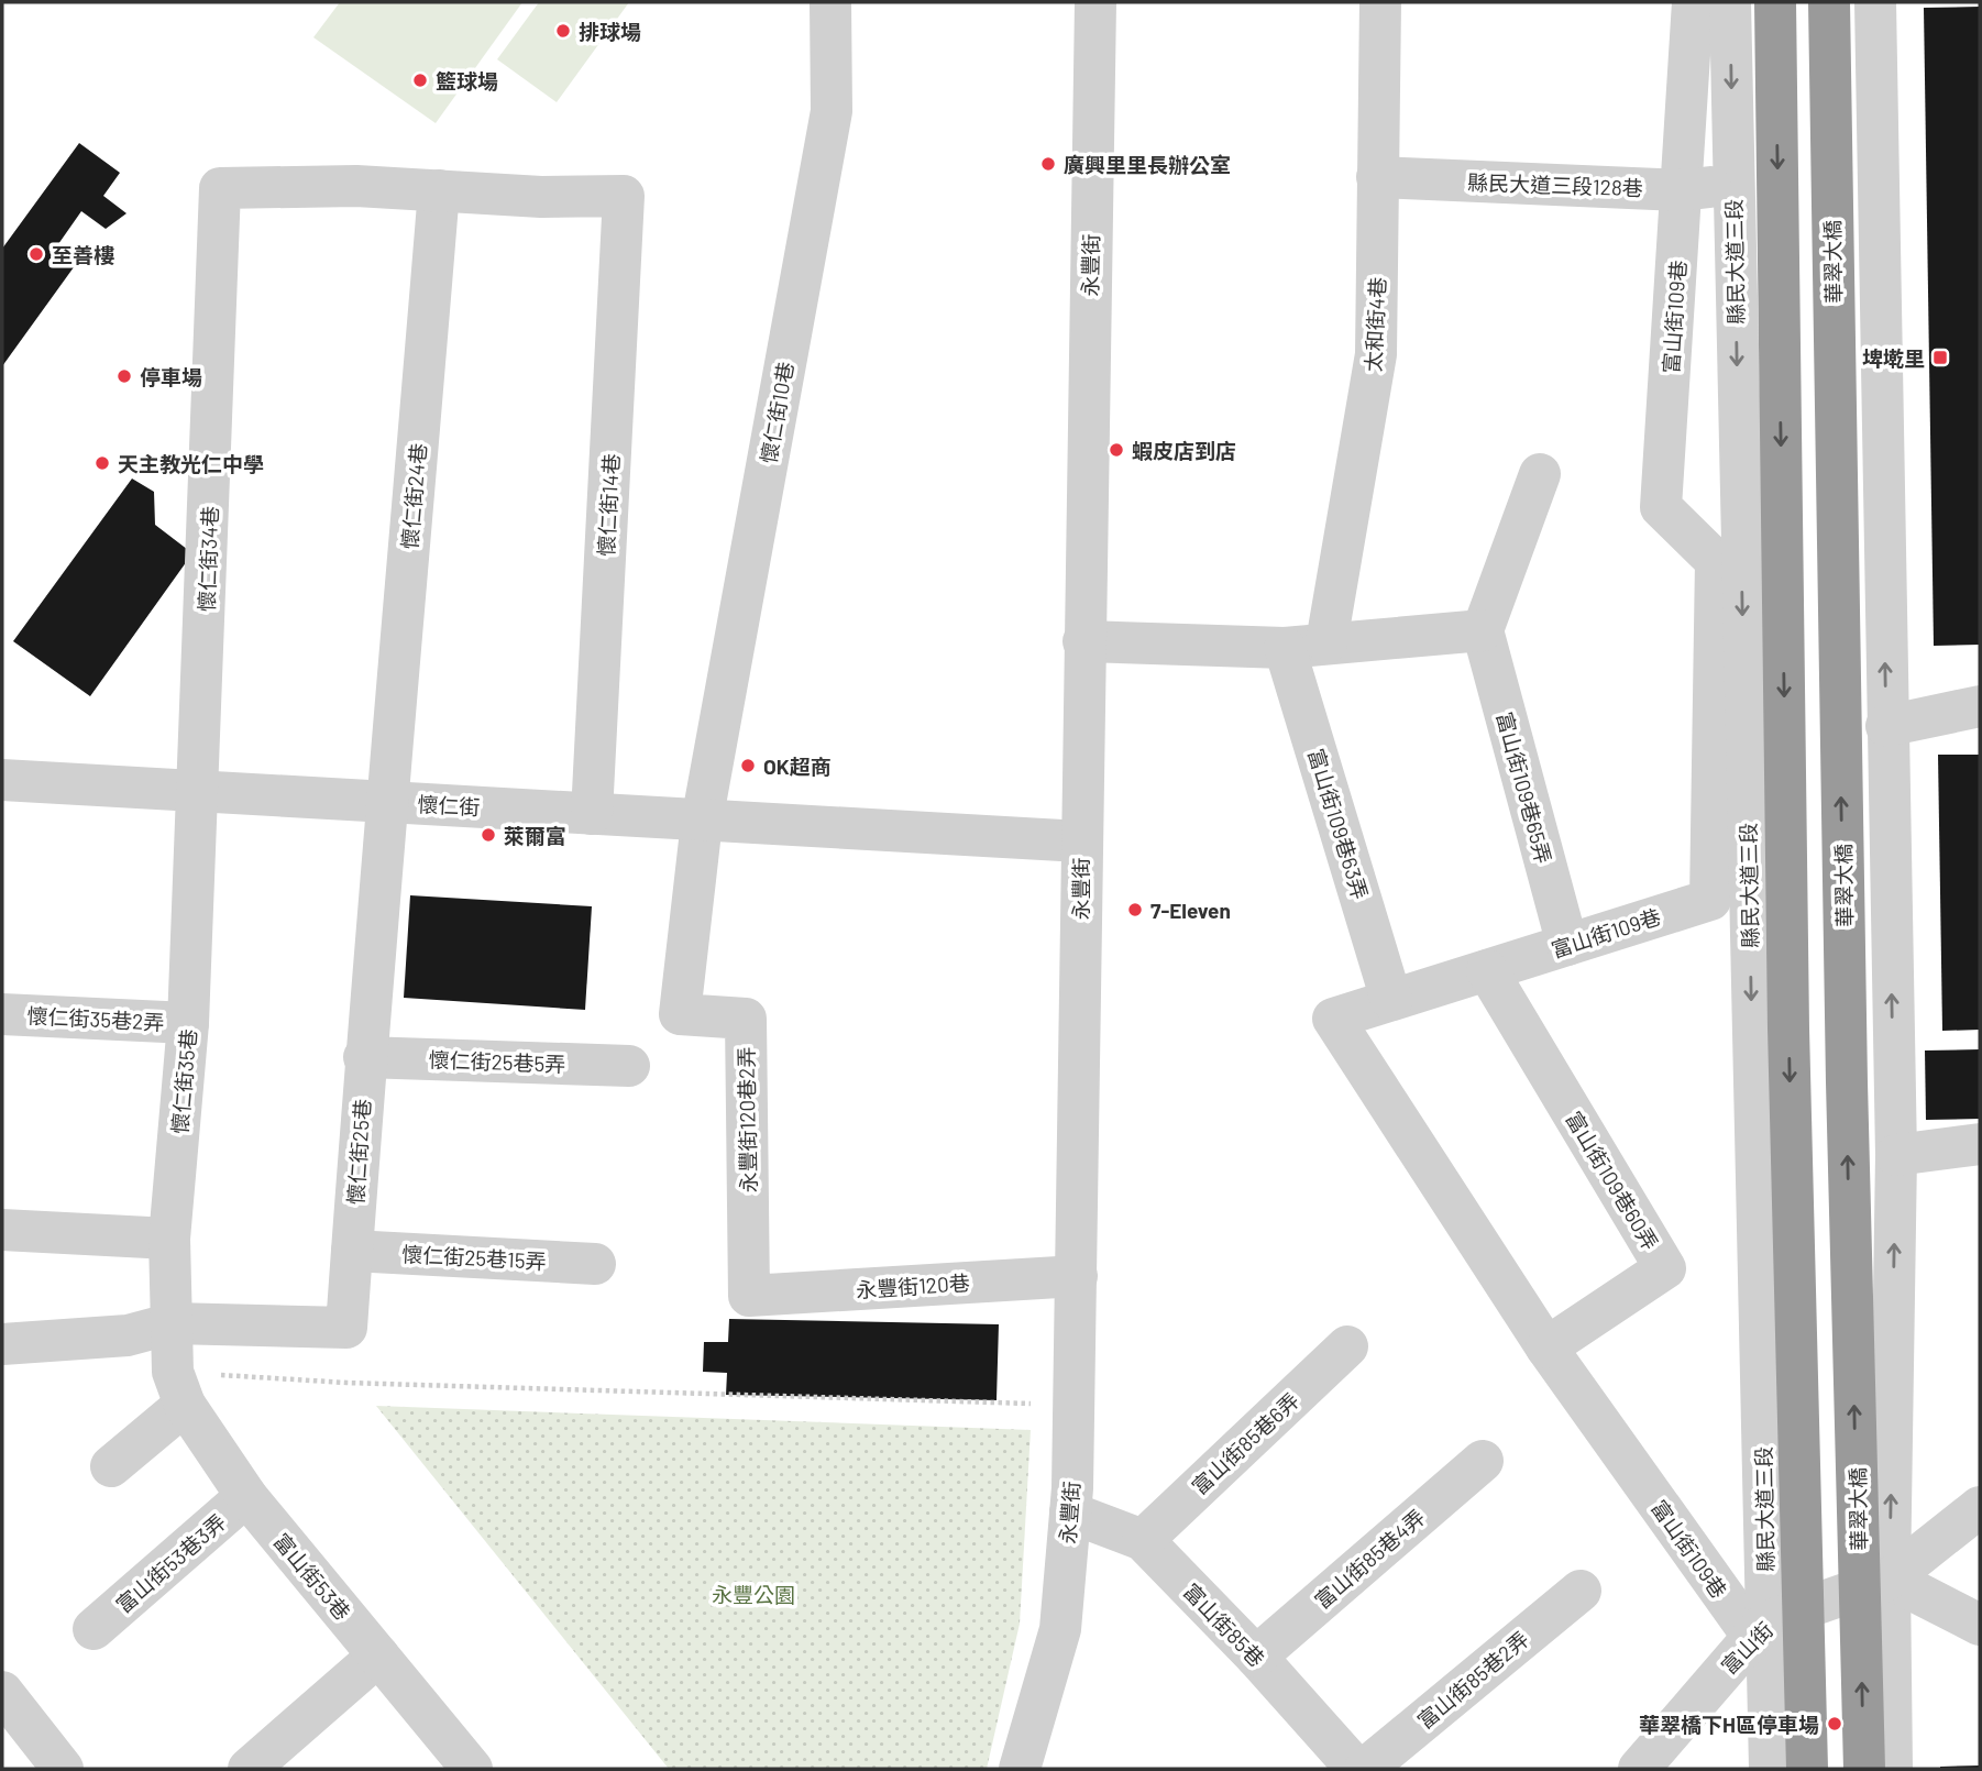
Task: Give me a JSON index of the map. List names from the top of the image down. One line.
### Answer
{"streets":{"highway":["華翠大橋"],"street":["縣民大道三段128巷","縣民大道三段","永豐街","富山街109巷","太和街4巷","懷仁街10巷","懷仁街24巷","懷仁街14巷","懷仁街34巷","富山街109巷65弄","懷仁街","富山街109巷63弄","懷仁街35巷2弄","懷仁街25巷5弄","懷仁街35巷","永豐街120巷2弄","懷仁街25巷","富山街109巷60弄","懷仁街25巷15弄","永豐街120巷","富山街85巷6弄","富山街85巷4弄","富山街53巷3弄","富山街53巷","富山街85巷","富山街","富山街85巷2弄"]},"crossings":[["縣民大道三段128巷","縣民大道三段"],["縣民大道三段128巷","富山街109巷"],["縣民大道三段128巷","太和街4巷"],["縣民大道三段","富山街109巷"],["縣民大道三段","富山街"],["永豐街","懷仁街"],["永豐街","永豐街120巷"],["永豐街","富山街85巷"],["富山街109巷","富山街109巷65弄"],["富山街109巷","富山街109巷63弄"],["富山街109巷","富山街109巷60弄"],["富山街109巷","富山街"],["懷仁街10巷","懷仁街"],["懷仁街10巷","永豐街120巷2弄"],["懷仁街24巷","懷仁街14巷"],["懷仁街24巷","懷仁街34巷"],["懷仁街24巷","懷仁街"],["懷仁街24巷","懷仁街25巷"],["懷仁街14巷","懷仁街34巷"],["懷仁街14巷","懷仁街"],["懷仁街34巷","懷仁街"],["懷仁街34巷","懷仁街35巷"],["懷仁街","懷仁街35巷"],["懷仁街","永豐街120巷2弄"],["懷仁街","懷仁街25巷"],["懷仁街35巷2弄","懷仁街35巷"],["懷仁街25巷5弄","懷仁街25巷"],["懷仁街35巷","懷仁街25巷"],["懷仁街35巷","富山街53巷"],["永豐街120巷2弄","永豐街120巷"],["懷仁街25巷","懷仁街25巷15弄"],["富山街85巷6弄","富山街85巷"],["富山街85巷4弄","富山街85巷"],["富山街53巷3弄","富山街53巷"],["富山街85巷","富山街85巷2弄"]],"parks":["永豐公園"],"places":{"other":["排球場","籃球場","廣興里里長辦公室","至善樓","停車場","蝦皮店到店","天主教光仁中學","OK超商","萊爾富","7-Eleven","華翠橋下H區停車場"],"transit":["埤墘里"]}}
